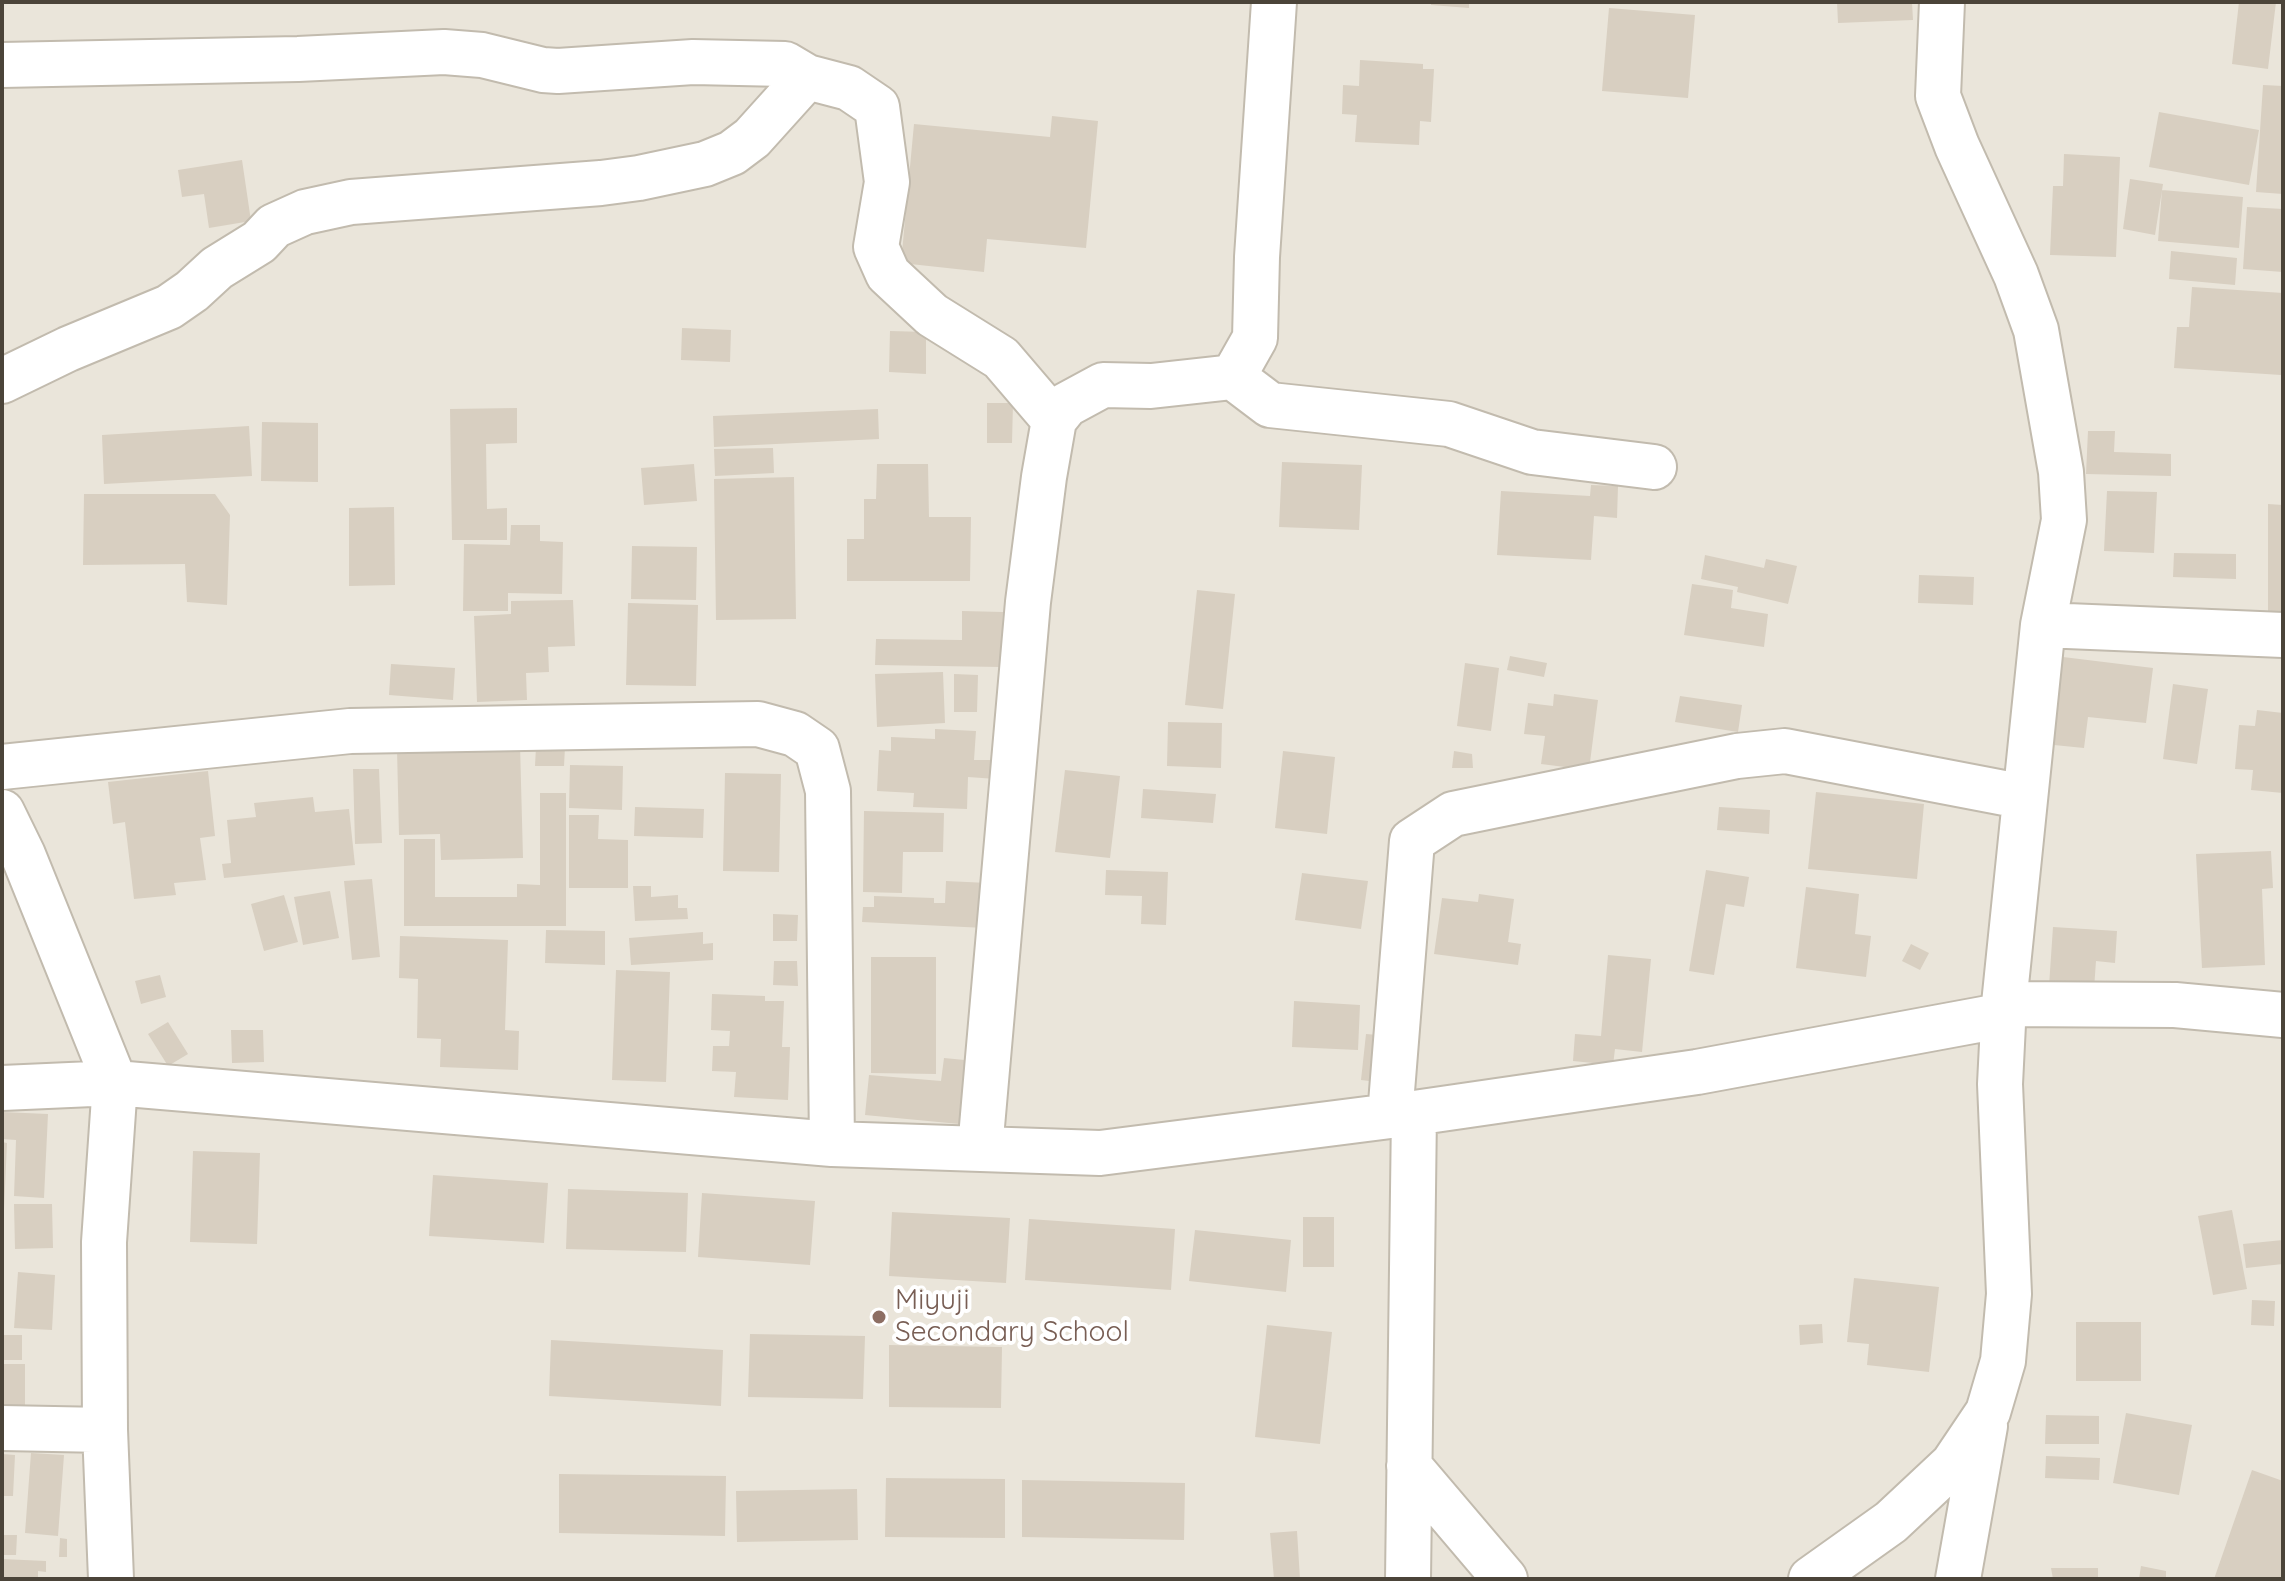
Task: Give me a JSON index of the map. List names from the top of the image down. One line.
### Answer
{"places":["Miyuji Secondary School"]}
